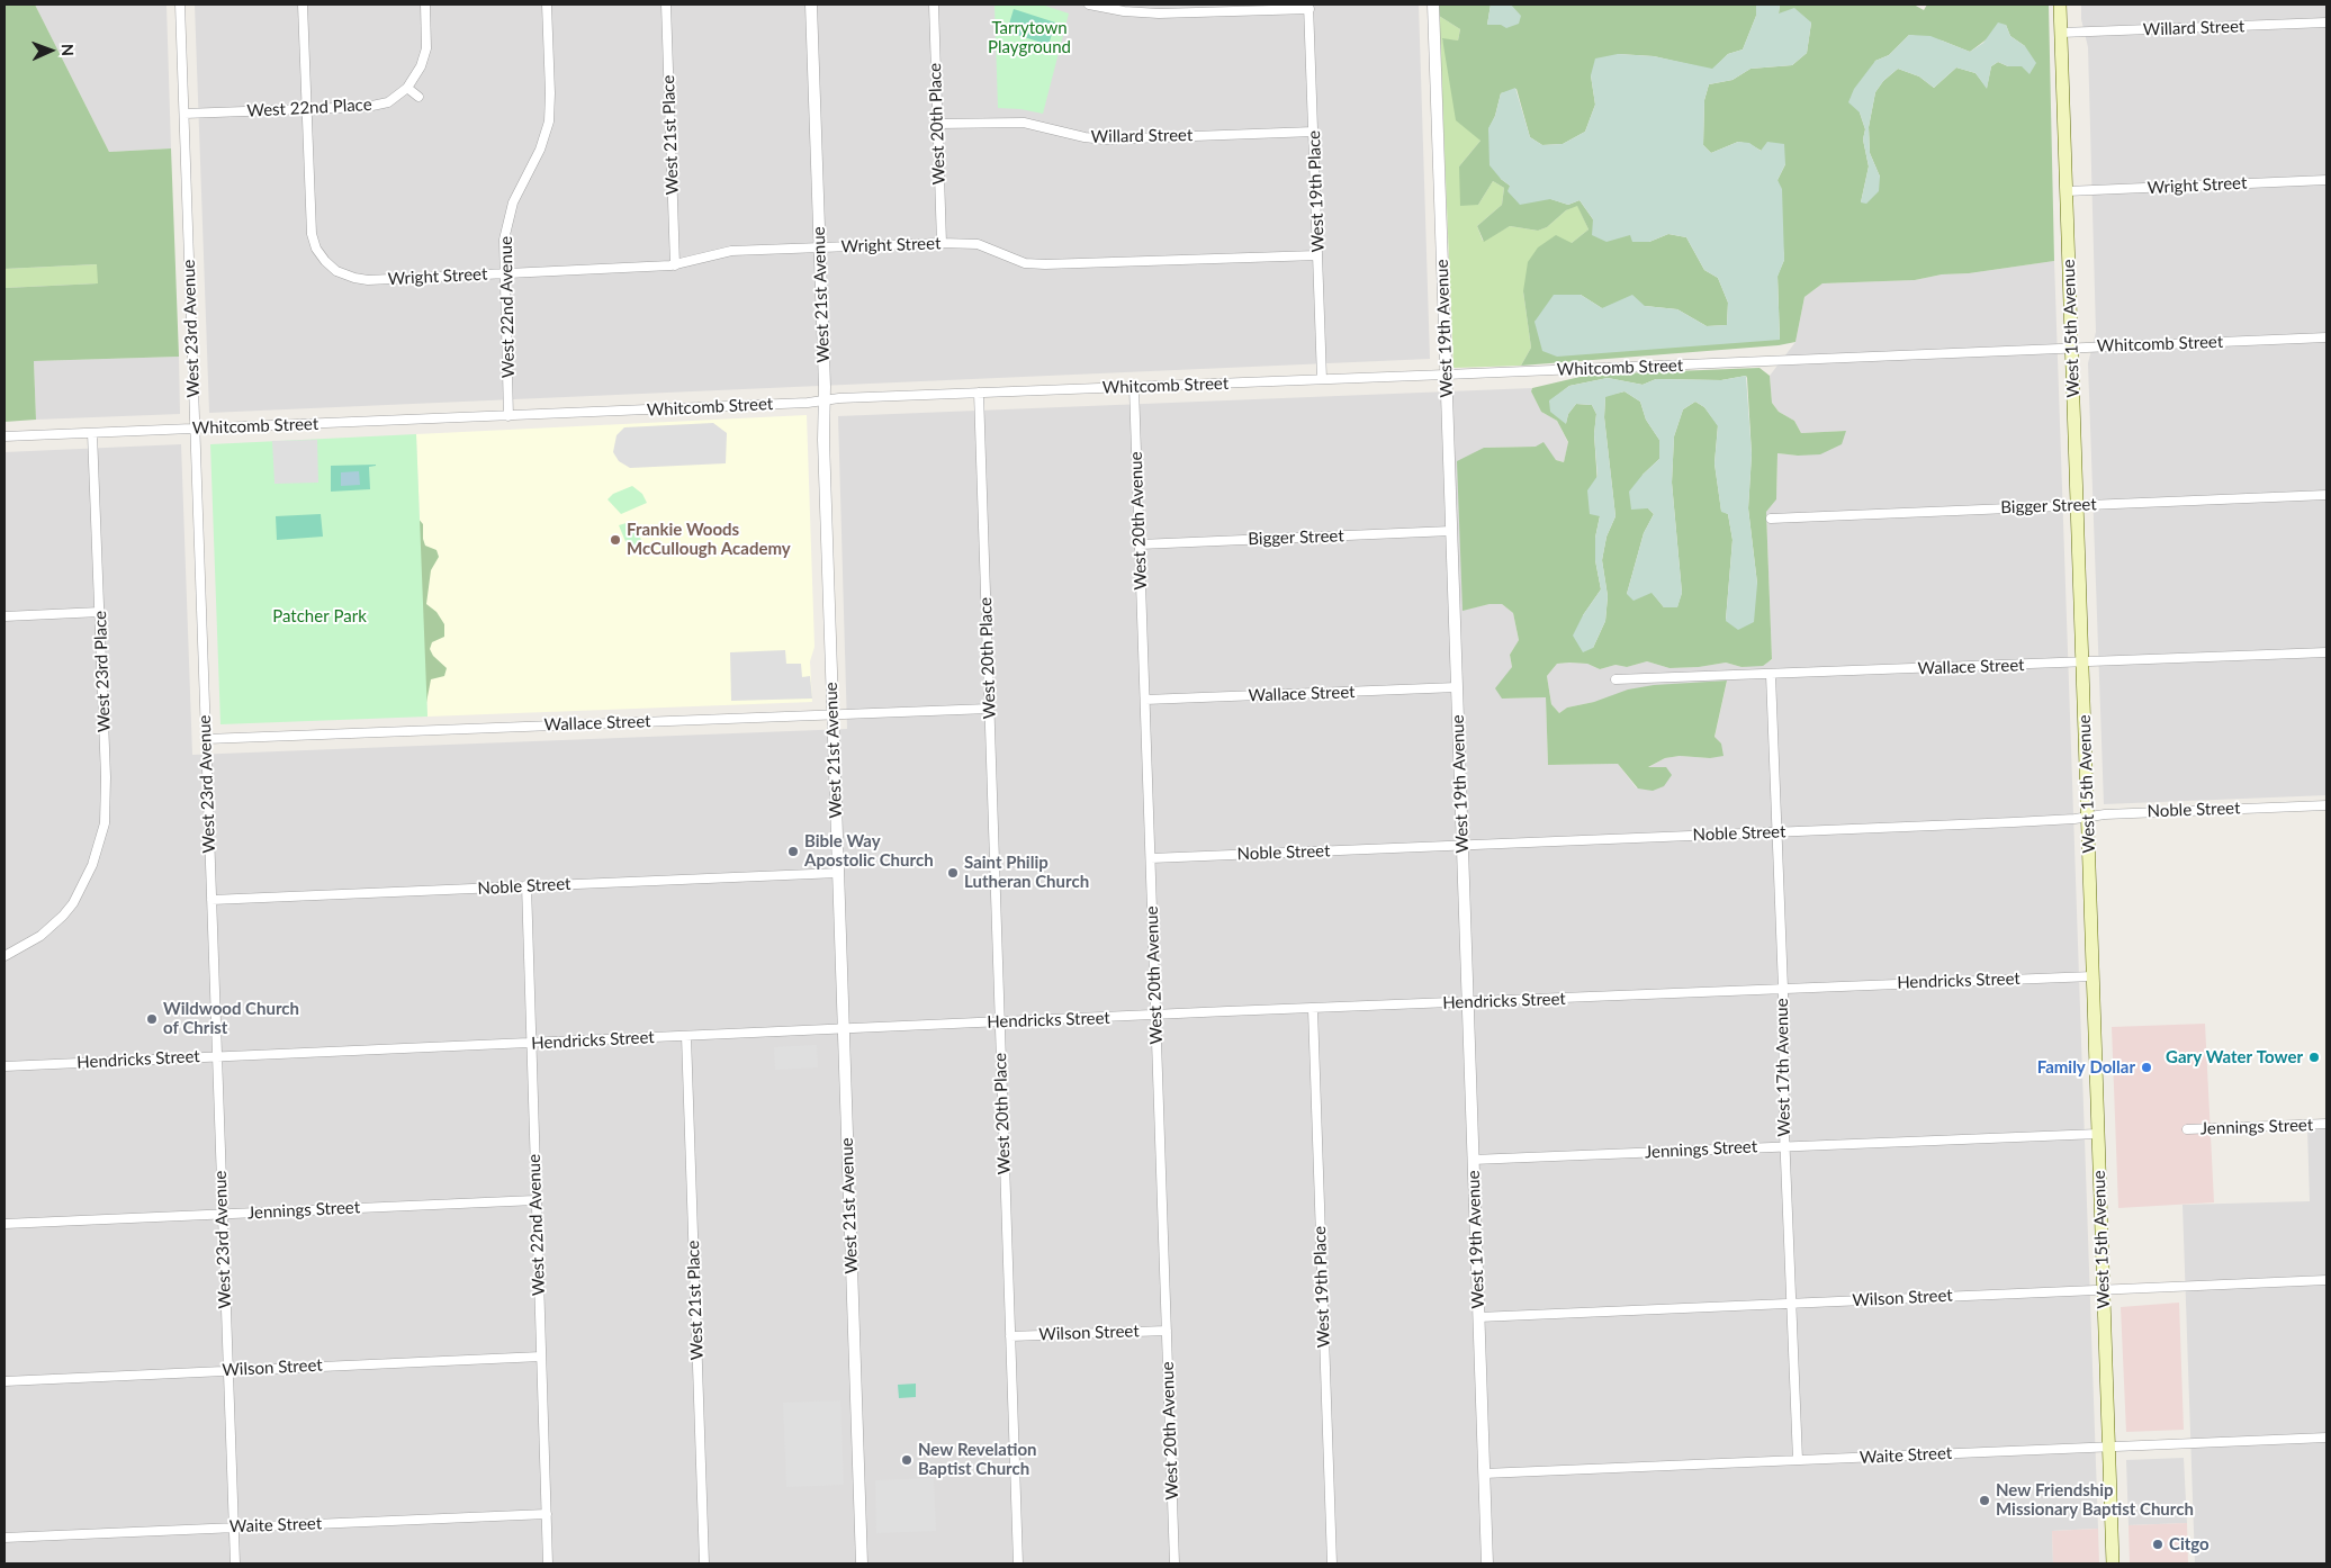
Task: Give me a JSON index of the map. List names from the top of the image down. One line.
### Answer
{"streets":{"main road":["West 15th Avenue"],"street":["Willard Street","West 22nd Place","West 20th Place","West 21st Place","Wright Street","West 19th Place","West 21st Avenue","West 22nd Avenue","West 23rd Avenue","West 19th Avenue","Whitcomb Street","Bigger Street","West 20th Avenue","Wallace Street","West 23rd Place","Noble Street","Hendricks Street","West 17th Avenue","Jennings Street","Wilson Street","Waite Street"]},"crossings":[["Willard Street","West 20th Place"],["Willard Street","West 19th Place"],["Willard Street","West 15th Avenue"],["West 22nd Place","Wright Street"],["West 22nd Place","West 23rd Avenue"],["West 20th Place","Wright Street"],["West 20th Place","Whitcomb Street"],["West 20th Place","Wallace Street"],["West 20th Place","Hendricks Street"],["West 20th Place","Wilson Street"],["West 21st Place","Wright Street"],["West 21st Place","Hendricks Street"],["Wright Street","West 19th Place"],["Wright Street","West 21st Avenue"],["Wright Street","West 22nd Avenue"],["Wright Street","West 15th Avenue"],["West 19th Place","Whitcomb Street"],["West 19th Place","Hendricks Street"],["West 21st Avenue","Whitcomb Street"],["West 21st Avenue","Wallace Street"],["West 21st Avenue","Noble Street"],["West 21st Avenue","Hendricks Street"],["West 22nd Avenue","Whitcomb Street"],["West 22nd Avenue","Noble Street"],["West 22nd Avenue","Hendricks Street"],["West 22nd Avenue","Jennings Street"],["West 22nd Avenue","Wilson Street"],["West 22nd Avenue","Waite Street"],["West 23rd Avenue","Whitcomb Street"],["West 23rd Avenue","Wallace Street"],["West 23rd Avenue","Noble Street"],["West 23rd Avenue","Hendricks Street"],["West 23rd Avenue","Jennings Street"],["West 23rd Avenue","Wilson Street"],["West 23rd Avenue","Waite Street"],["West 19th Avenue","Whitcomb Street"],["West 19th Avenue","Bigger Street"],["West 19th Avenue","Wallace Street"],["West 19th Avenue","Noble Street"],["West 19th Avenue","Hendricks Street"],["West 19th Avenue","Jennings Street"],["West 19th Avenue","Wilson Street"],["West 19th Avenue","Waite Street"],["West 15th Avenue","Whitcomb Street"],["West 15th Avenue","Bigger Street"],["West 15th Avenue","Wallace Street"],["West 15th Avenue","Noble Street"],["West 15th Avenue","Hendricks Street"],["West 15th Avenue","Jennings Street"],["West 15th Avenue","Wilson Street"],["West 15th Avenue","Waite Street"],["Whitcomb Street","West 20th Avenue"],["Whitcomb Street","West 23rd Place"],["Bigger Street","West 20th Avenue"],["West 20th Avenue","Wallace Street"],["West 20th Avenue","Noble Street"],["West 20th Avenue","Hendricks Street"],["West 20th Avenue","Wilson Street"],["Wallace Street","West 17th Avenue"],["Noble Street","West 17th Avenue"],["Hendricks Street","West 17th Avenue"],["West 17th Avenue","Jennings Street"],["West 17th Avenue","Wilson Street"],["West 17th Avenue","Waite Street"]],"parks":["Tarrytown Playground","Patcher Park"],"places":["Frankie Woods McCullough Academy","Bible Way Apostolic Church","Saint Philip Lutheran Church","Wildwood Church of Christ","Gary Water Tower","Family Dollar","New Revelation Baptist Church","New Friendship Missionary Baptist Church","Citgo"],"north":"right"}
